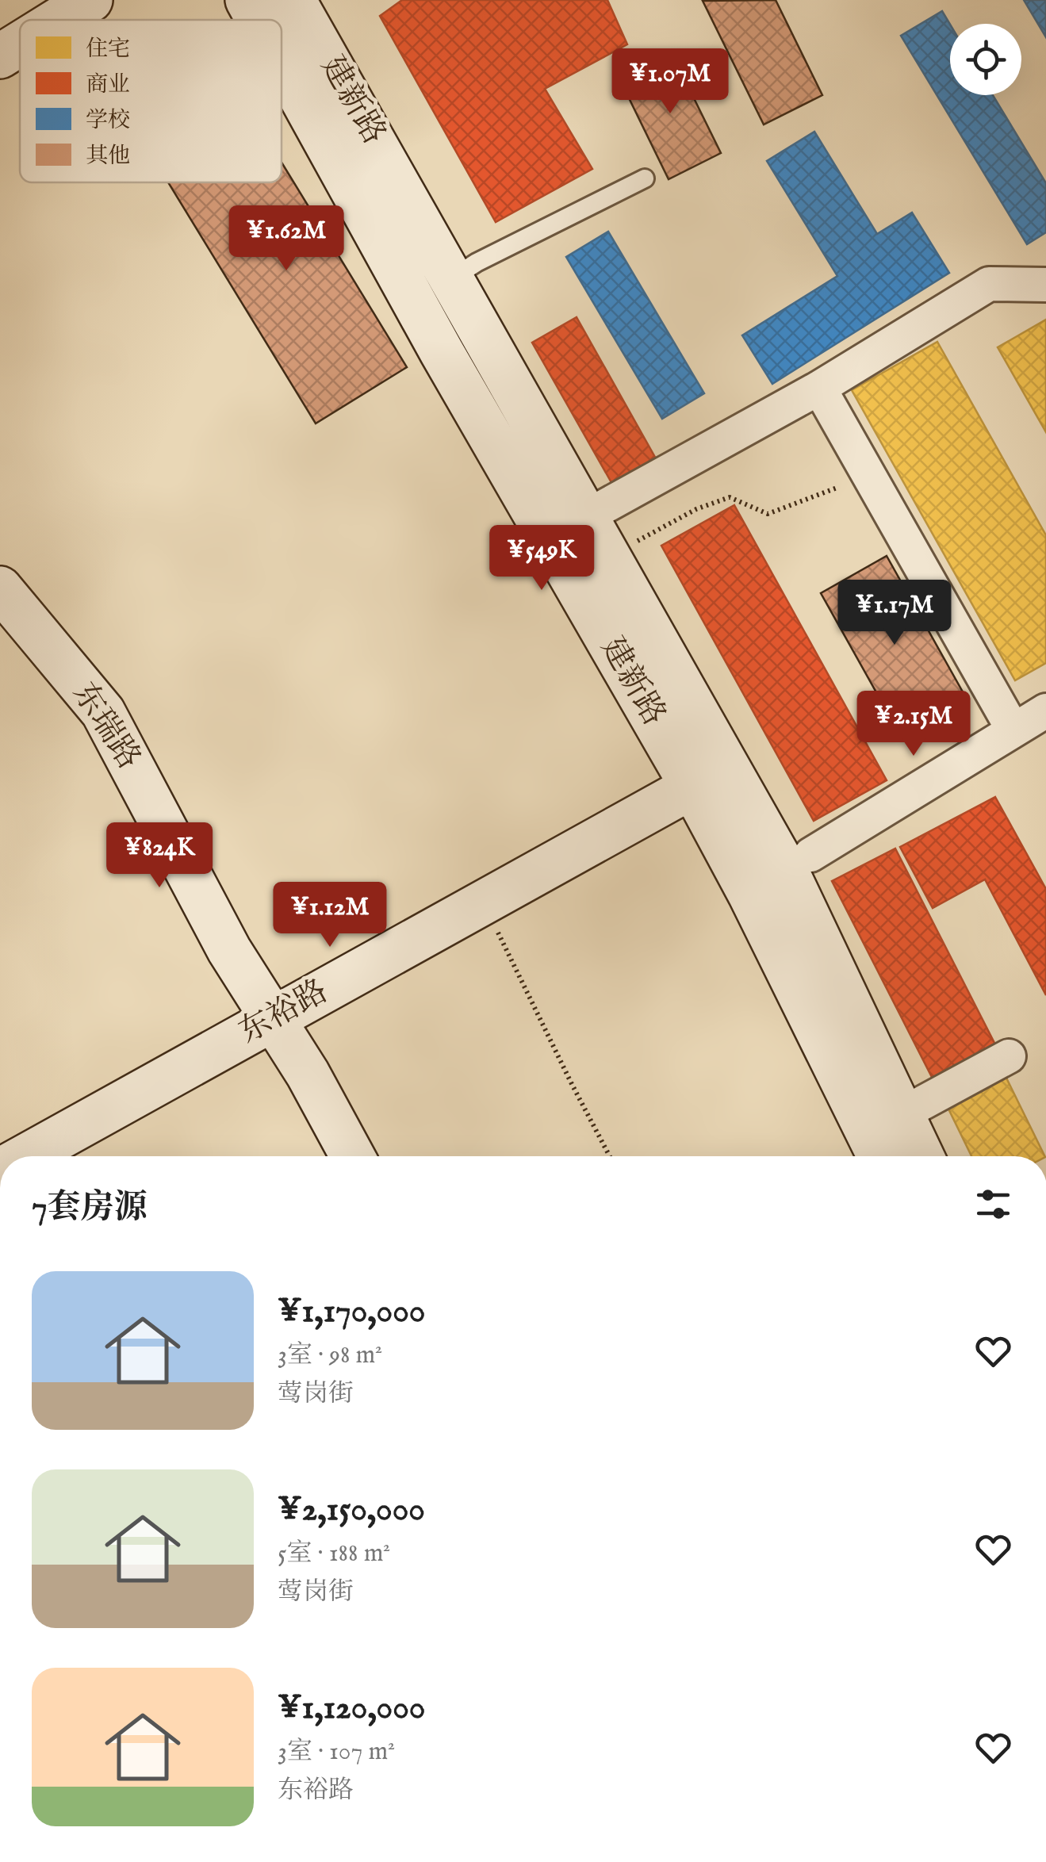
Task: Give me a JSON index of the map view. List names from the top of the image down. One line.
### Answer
{"streets":{"main road":["建新路","东瑞路","东裕路"]},"crossings":[["建新路","东裕路"],["东瑞路","东裕路"]],"legend":["住宅","商业","学校","其他"],"page":{"price":["¥1.07M","¥1.62M","¥549K","¥1.17M","¥2.15M","¥824K","¥1.12M"],"heading":"7套房源","list":[{"name":"¥1,170,000","note":"3室 · 98 m² · 莺岗街"},{"name":"¥2,150,000","note":"5室 · 188 m² · 莺岗街"},{"name":"¥1,120,000","note":"3室 · 107 m² · 东裕路"}]}}
